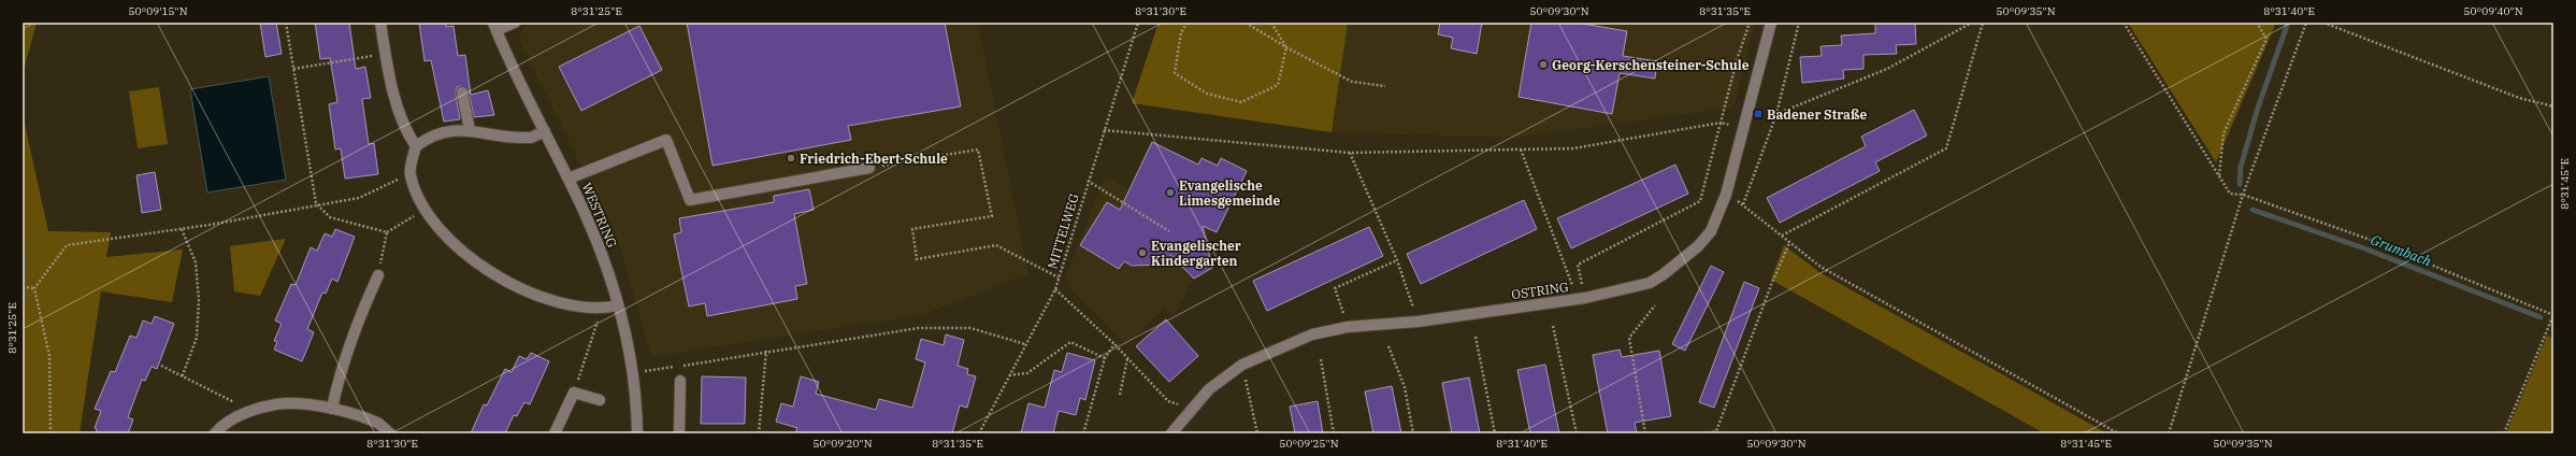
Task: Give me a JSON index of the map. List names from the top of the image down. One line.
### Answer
{"streets":{"street":["WESTRING","OSTRING"],"path":["MITTELWEG"]},"water":["Grumbach"],"places":{"other":["Georg-Kerschensteiner-Schule","Friedrich-Ebert-Schule","Evangelische Limesgemeinde","Evangelischer Kindergarten"],"transit":["Badener Straße"]},"coordinates":["50°09'15\"N","8°31'25\"E","8°31'30\"E","50°09'30\"N","8°31'35\"E","50°09'35\"N","8°31'40\"E","50°09'40\"N","8°31'45\"E","50°09'20\"N","50°09'25\"N"]}
